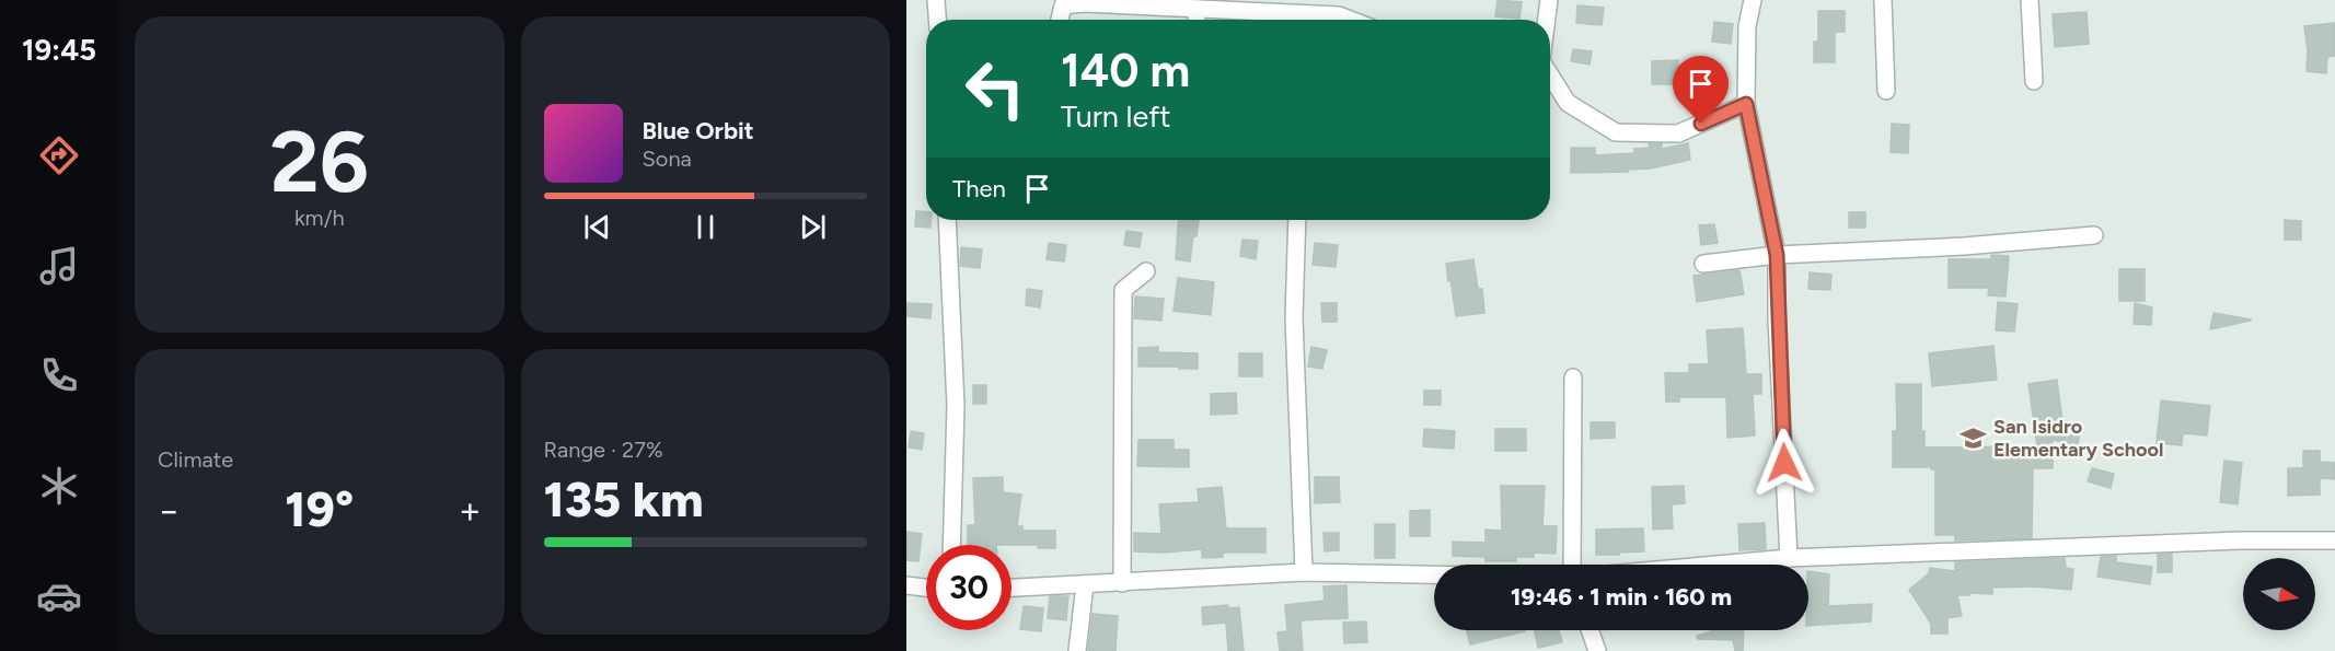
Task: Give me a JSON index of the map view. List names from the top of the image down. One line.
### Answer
{"places":{"school or university":["San Isidro Elementary School"]},"north":"right","page":{"tabs":"19:45","tile":[["26","km/h"],"Climate",["Range · 27%","135 km"]],"turn":["140 m","Turn left"],"song":["Blue Orbit","Sona"],"then":"Then","heat":["−","19°","+"],"limit":"30","trip":"19:46 · 1 min · 160 m"}}
